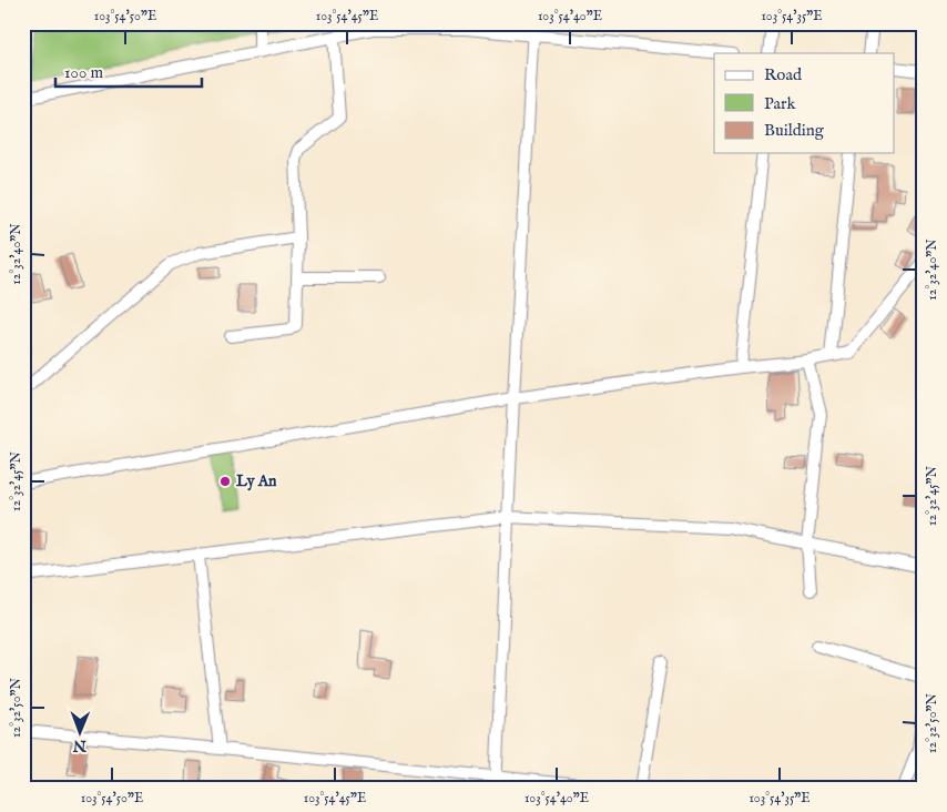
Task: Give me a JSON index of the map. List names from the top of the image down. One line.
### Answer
{"places":["Ly An"],"legend":["Road","Park","Building"],"scale_bar":"100 m","north":"bottom","coordinates":["103°54'50\"E","103°54'45\"E","103°54'40\"E","103°54'35\"E","12°32'40\"N","12°32'45\"N","12°32'50\"N"]}
